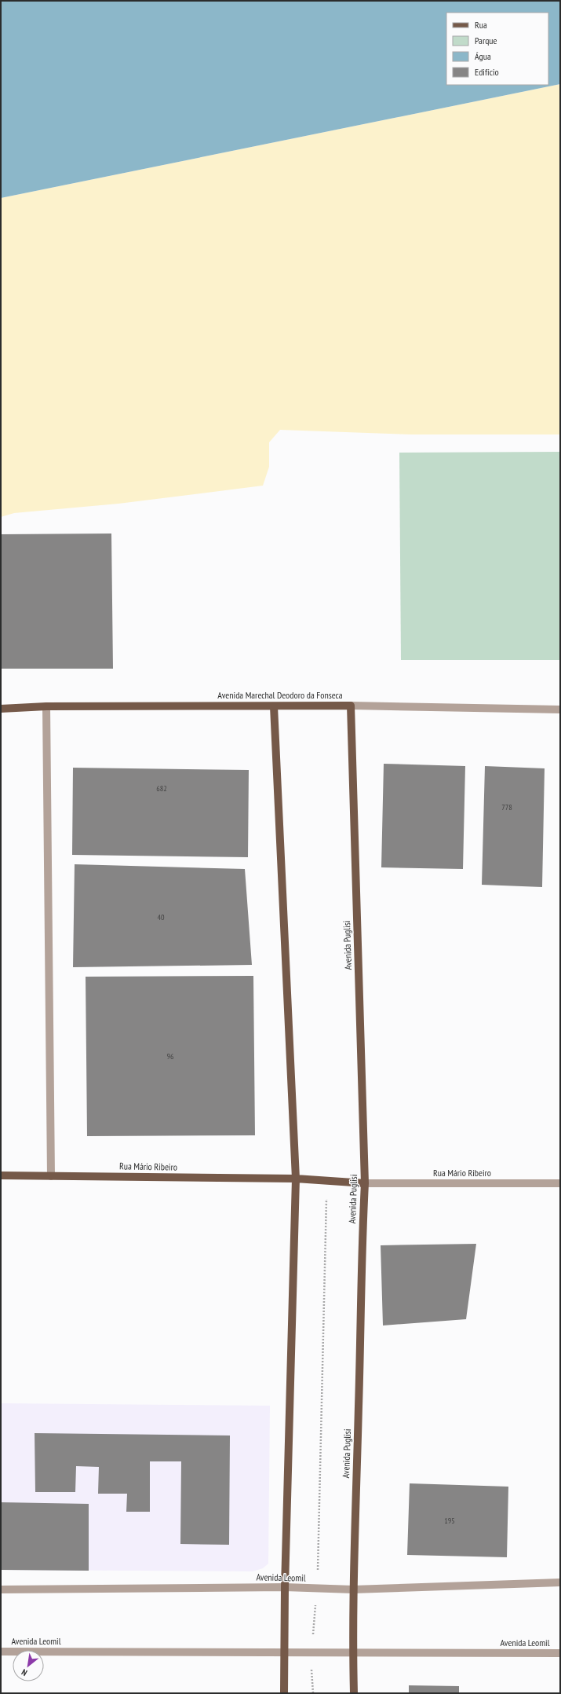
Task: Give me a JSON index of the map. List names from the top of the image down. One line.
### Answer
{"streets":{"main road":["Avenida Marechal Deodoro da Fonseca","Avenida Puglisi","Rua Mário Ribeiro"],"street":["Avenida Leomil"]},"crossings":[["Avenida Marechal Deodoro da Fonseca","Avenida Puglisi"],["Avenida Puglisi","Rua Mário Ribeiro"],["Avenida Puglisi","Avenida Leomil"]],"house_numbers":["682","778","40","96","195"],"legend":["Rua","Parque","Água","Edifício"],"north":"bottom left"}
